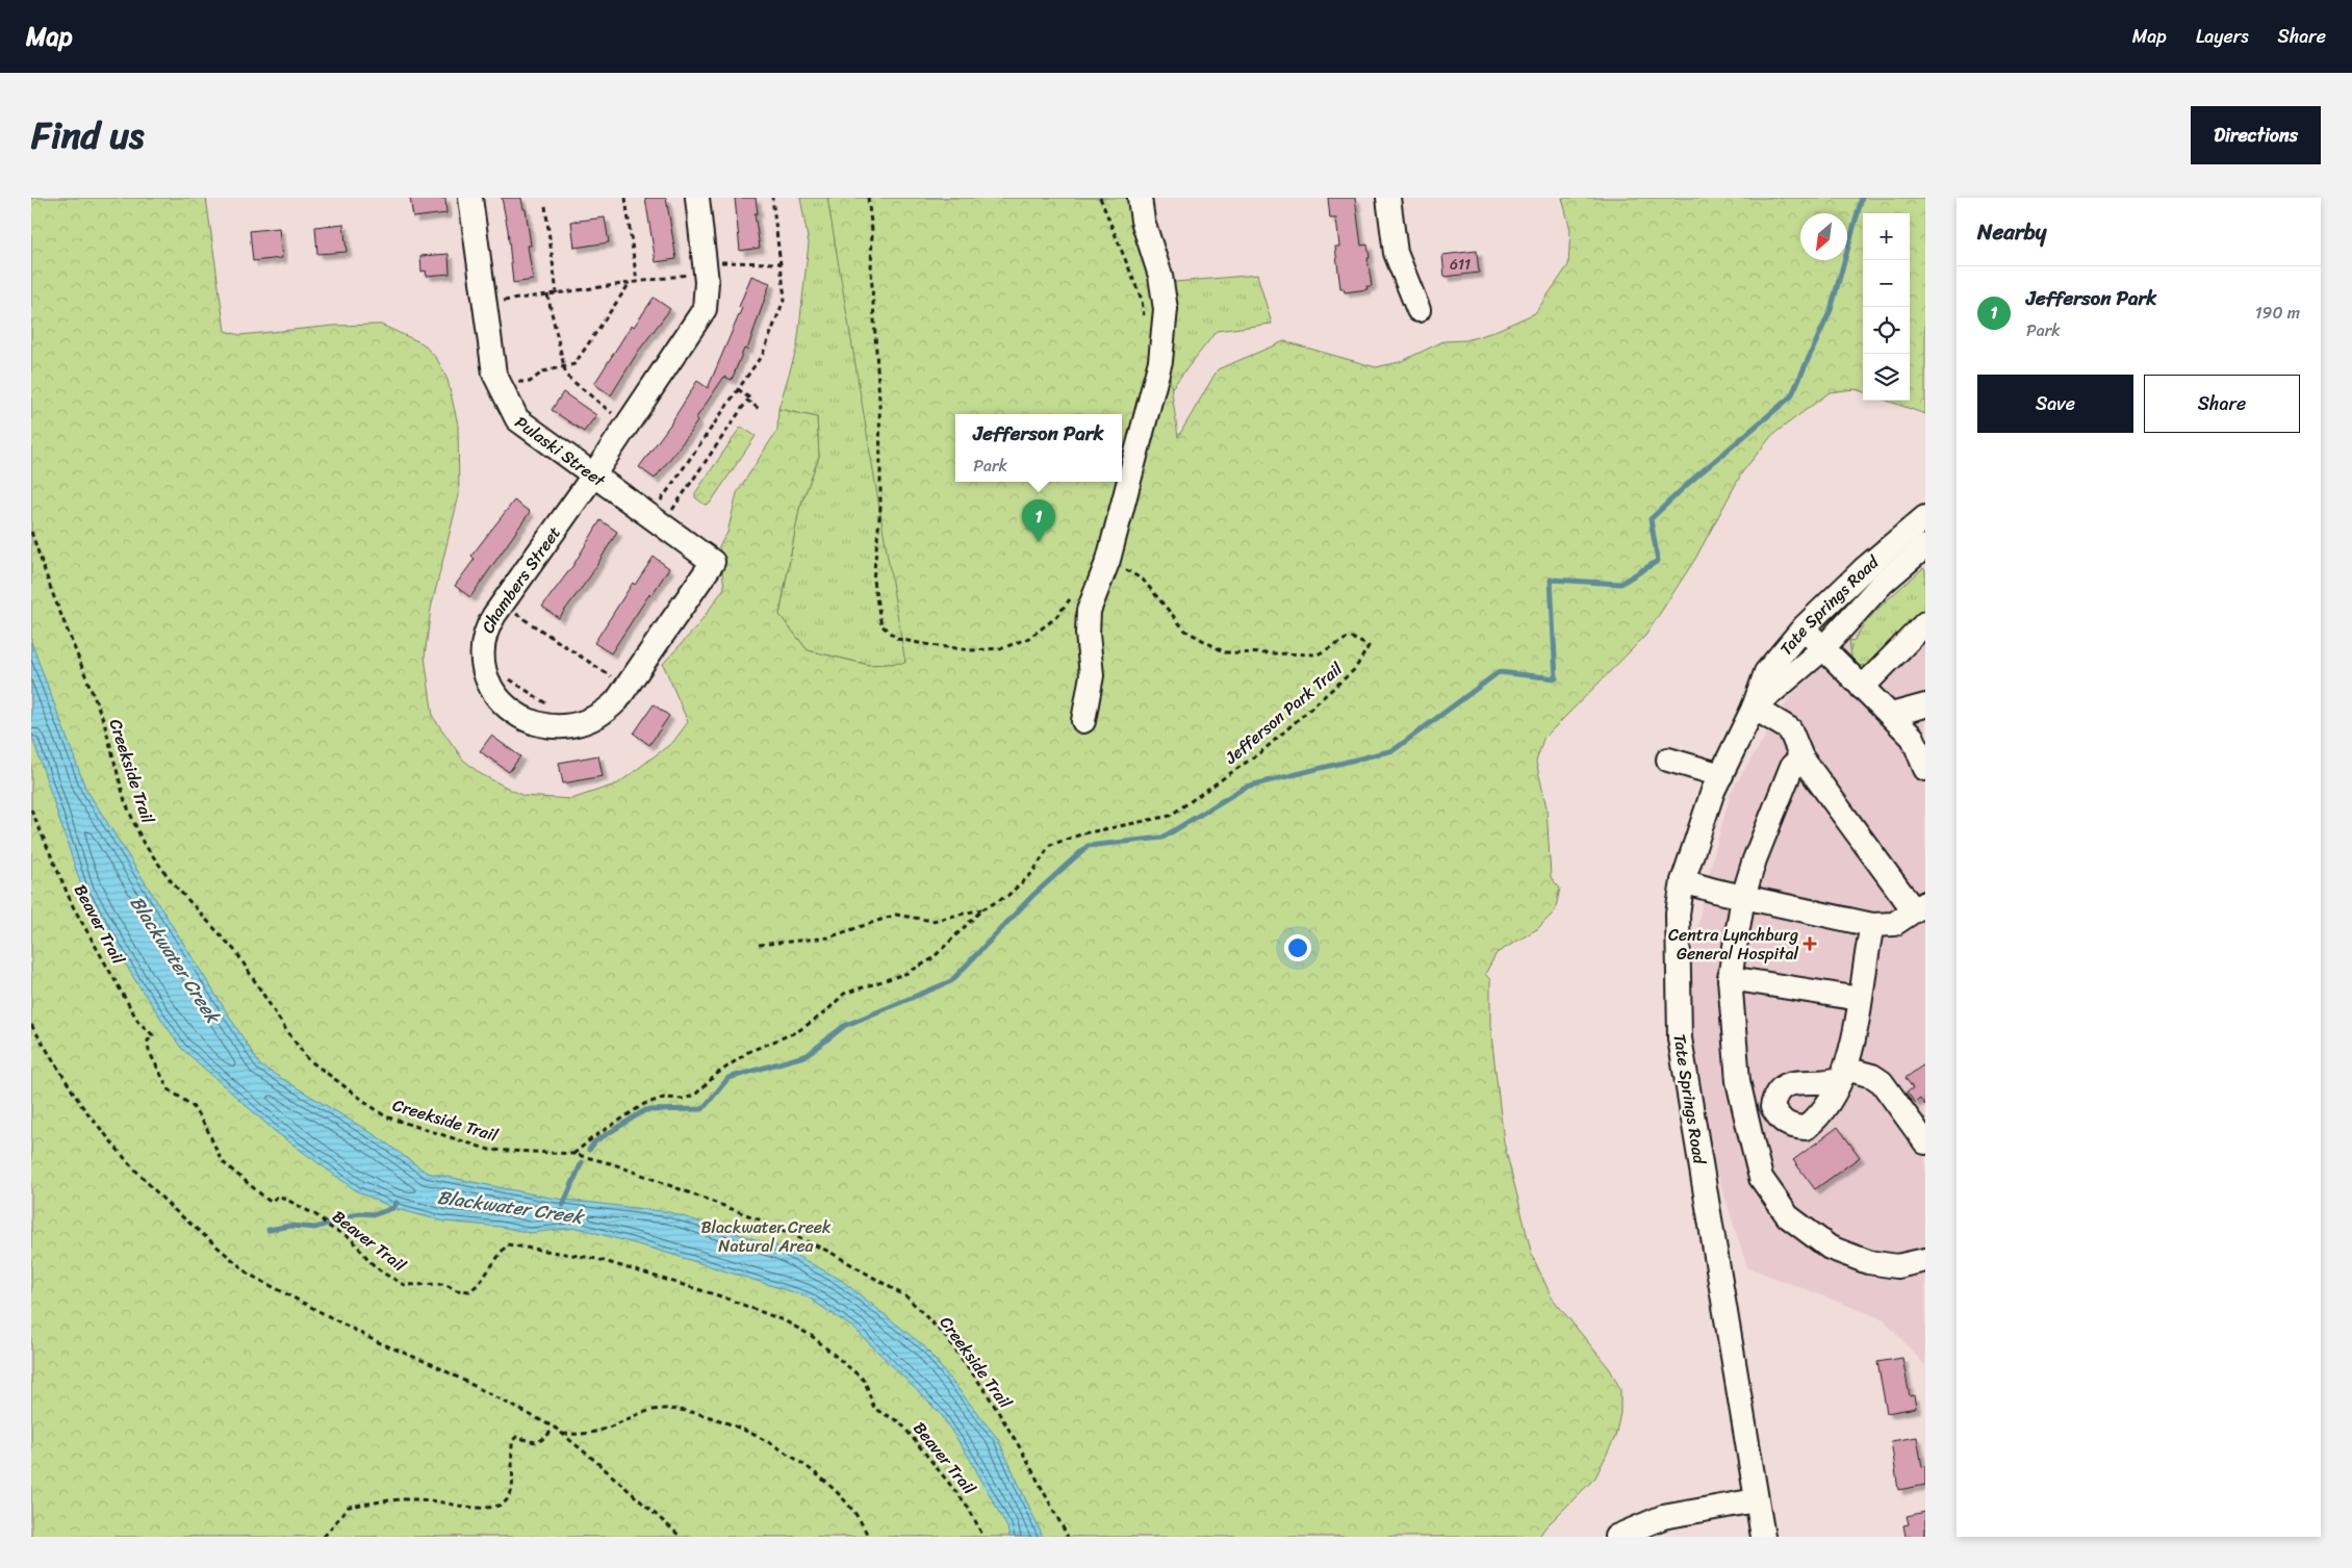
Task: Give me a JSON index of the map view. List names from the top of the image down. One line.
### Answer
{"streets":{"street":["Pulaski Street","Chambers Street","Tate Springs Road"],"path":["Jefferson Park Trail","Creekside Trail","Beaver Trail"]},"crossings":[["Pulaski Street","Chambers Street"],["Jefferson Park Trail","Creekside Trail"]],"water":["Blackwater Creek"],"parks":["Blackwater Creek Natural Area"],"places":{"health":["Centra Lynchburg General Hospital"]},"house_numbers":["611"],"north":"bottom left","page":{"header":"Map","nav":["Map","Layers","Share"],"title":"Find us","buttons":["Directions",["Save","Share"]],"heading":"Nearby","map_buttons":["+","−"],"list":[{"mark":"1","name":"Jefferson Park","note":"Park","value":"190 m"}],"popup":["Jefferson Park","Park"],"pins":"1"}}
